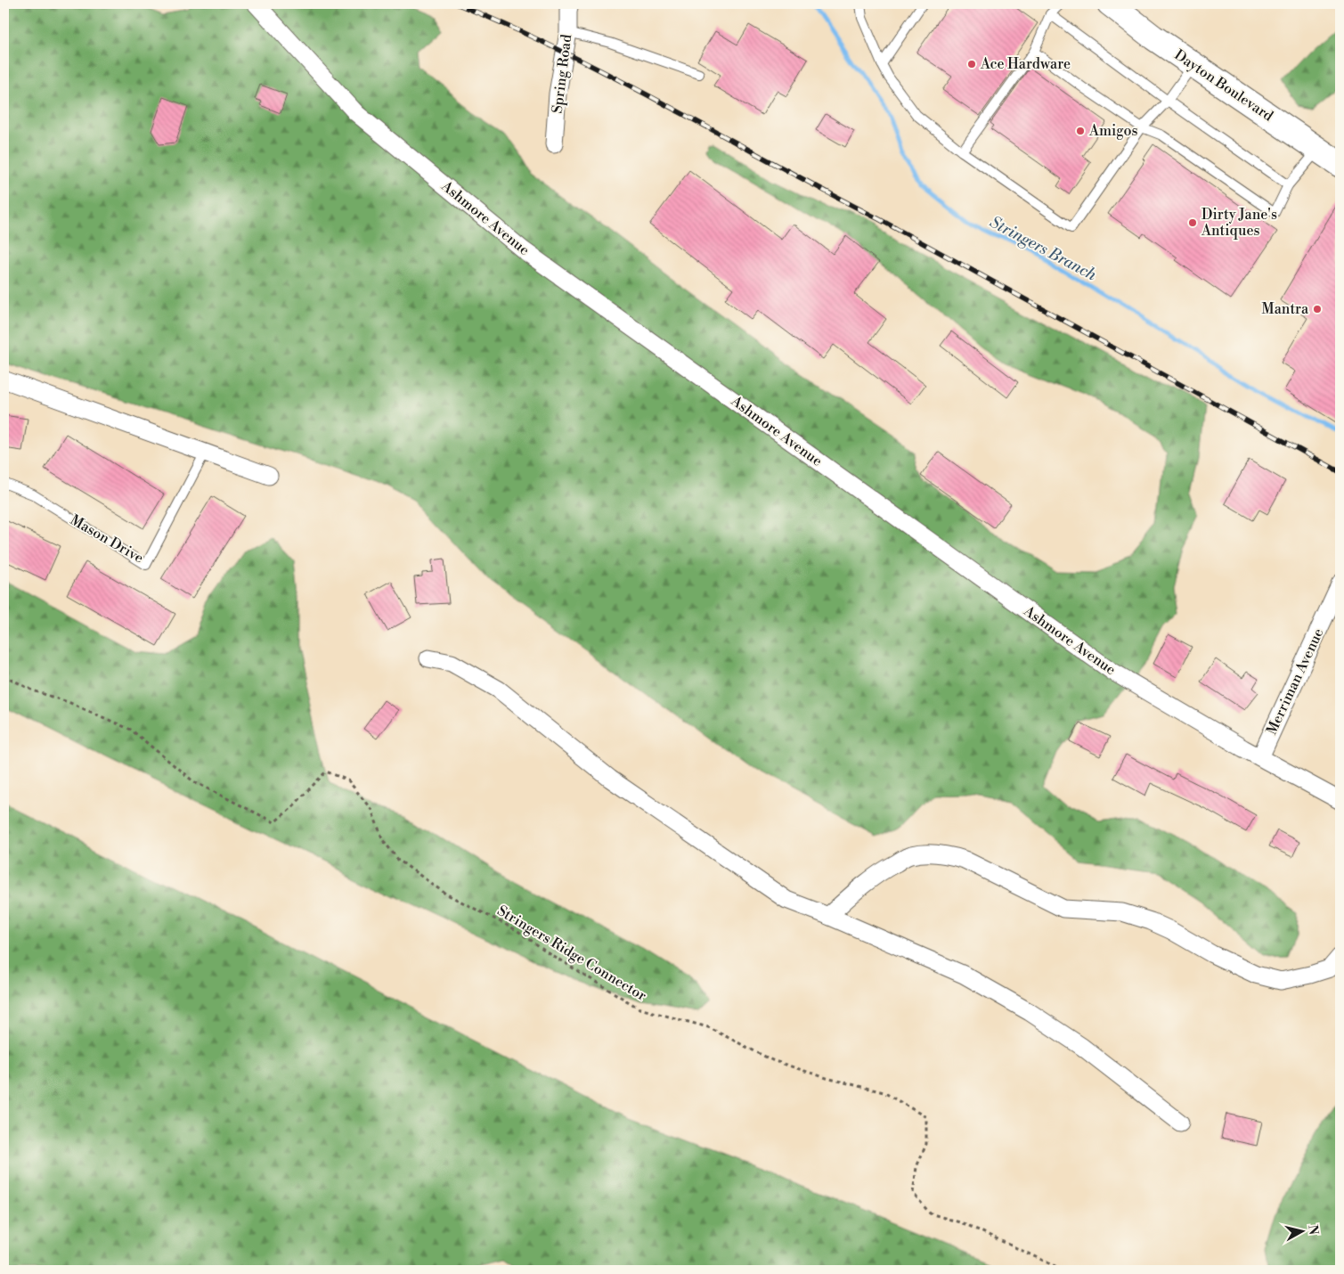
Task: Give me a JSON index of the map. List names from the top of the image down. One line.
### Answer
{"streets":{"main road":["Dayton Boulevard"],"street":["Spring Road","Ashmore Avenue","Merriman Avenue"],"lane":["Mason Drive"],"path":["Stringers Ridge Connector"]},"crossings":[["Ashmore Avenue","Merriman Avenue"]],"water":["Stringers Branch"],"places":["Ace Hardware","Amigos","Dirty Jane's Antiques","Mantra"],"north":"right"}
